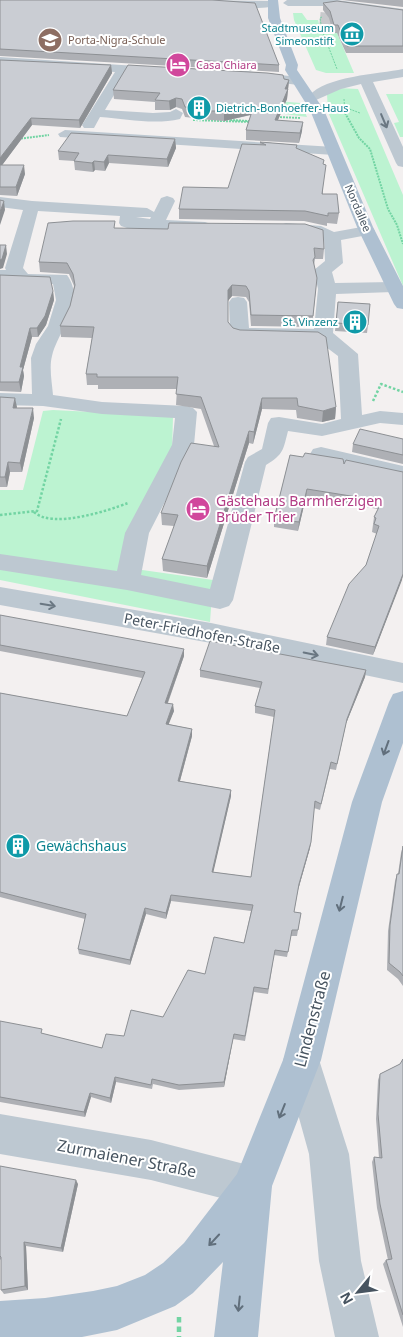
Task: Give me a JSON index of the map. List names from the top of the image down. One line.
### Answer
{"streets":{"main road":["Nordallee","Lindenstraße"],"street":["Peter-Friedhofen-Straße","Zurmaiener Straße"]},"crossings":[["Lindenstraße","Zurmaiener Straße"]],"one_way":["Lindenstraße"],"places":{"museum":["Stadtmuseum Simeonstift"],"school or university":["Porta-Nigra-Schule"],"hotel":["Casa Chiara","Gästehaus Barmherzigen Brüder Trier"],"building":["Dietrich-Bonhoeffer-Haus","St. Vinzenz","Gewächshaus"]},"north":"bottom left"}
